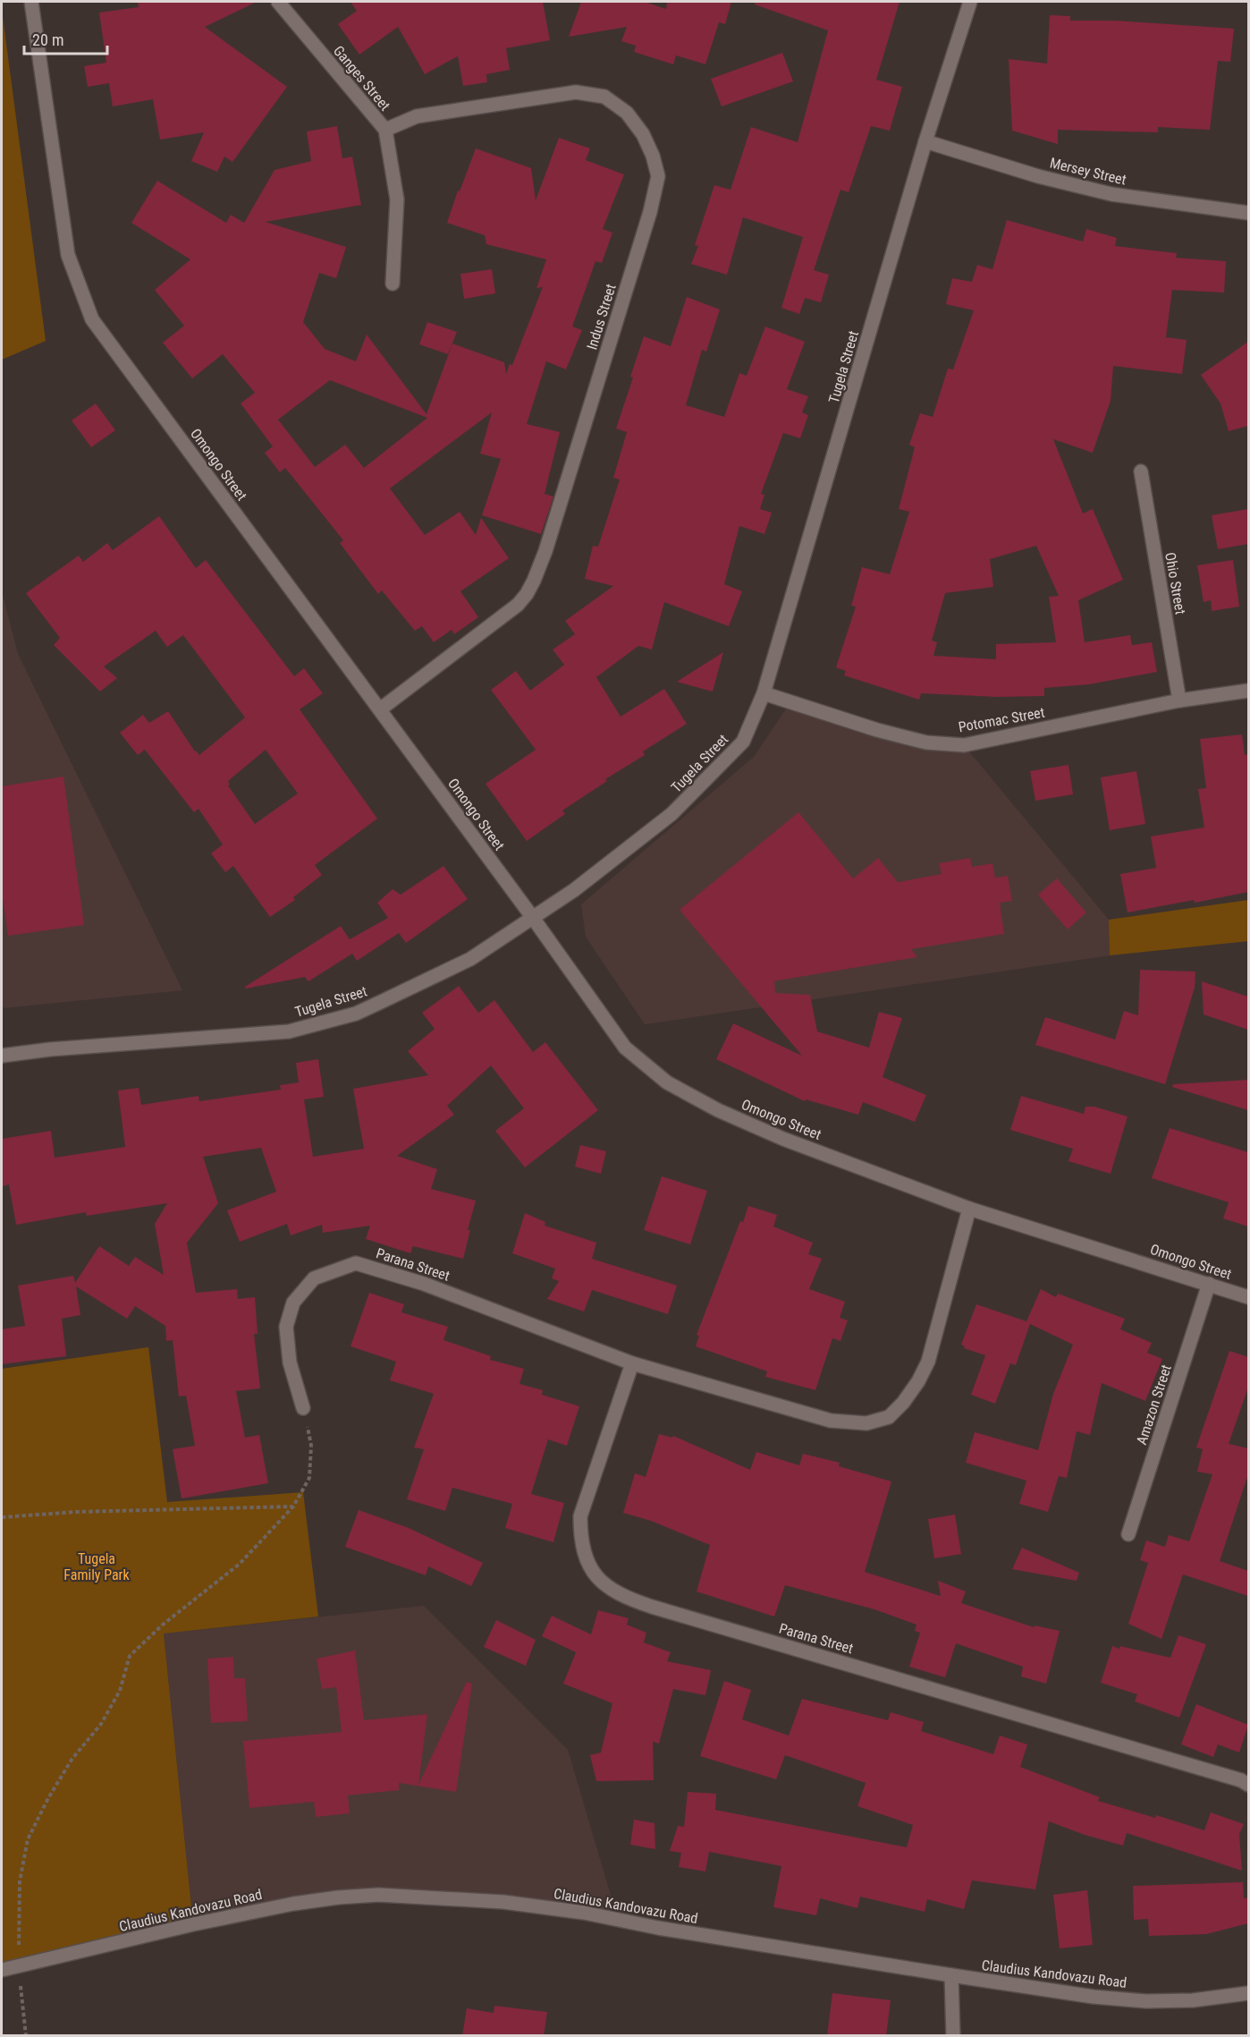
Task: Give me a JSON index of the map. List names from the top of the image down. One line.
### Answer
{"streets":{"street":["Ganges Street","Mersey Street","Indus Street","Tugela Street","Omongo Street","Ohio Street","Potomac Street","Parana Street","Amazon Street","Claudius Kandovazu Road"]},"crossings":[["Ganges Street","Indus Street"],["Mersey Street","Tugela Street"],["Indus Street","Omongo Street"],["Tugela Street","Omongo Street"],["Tugela Street","Potomac Street"],["Omongo Street","Parana Street"],["Omongo Street","Amazon Street"],["Ohio Street","Potomac Street"]],"parks":["Tugela Family Park"],"scale_bar":"20 m"}
